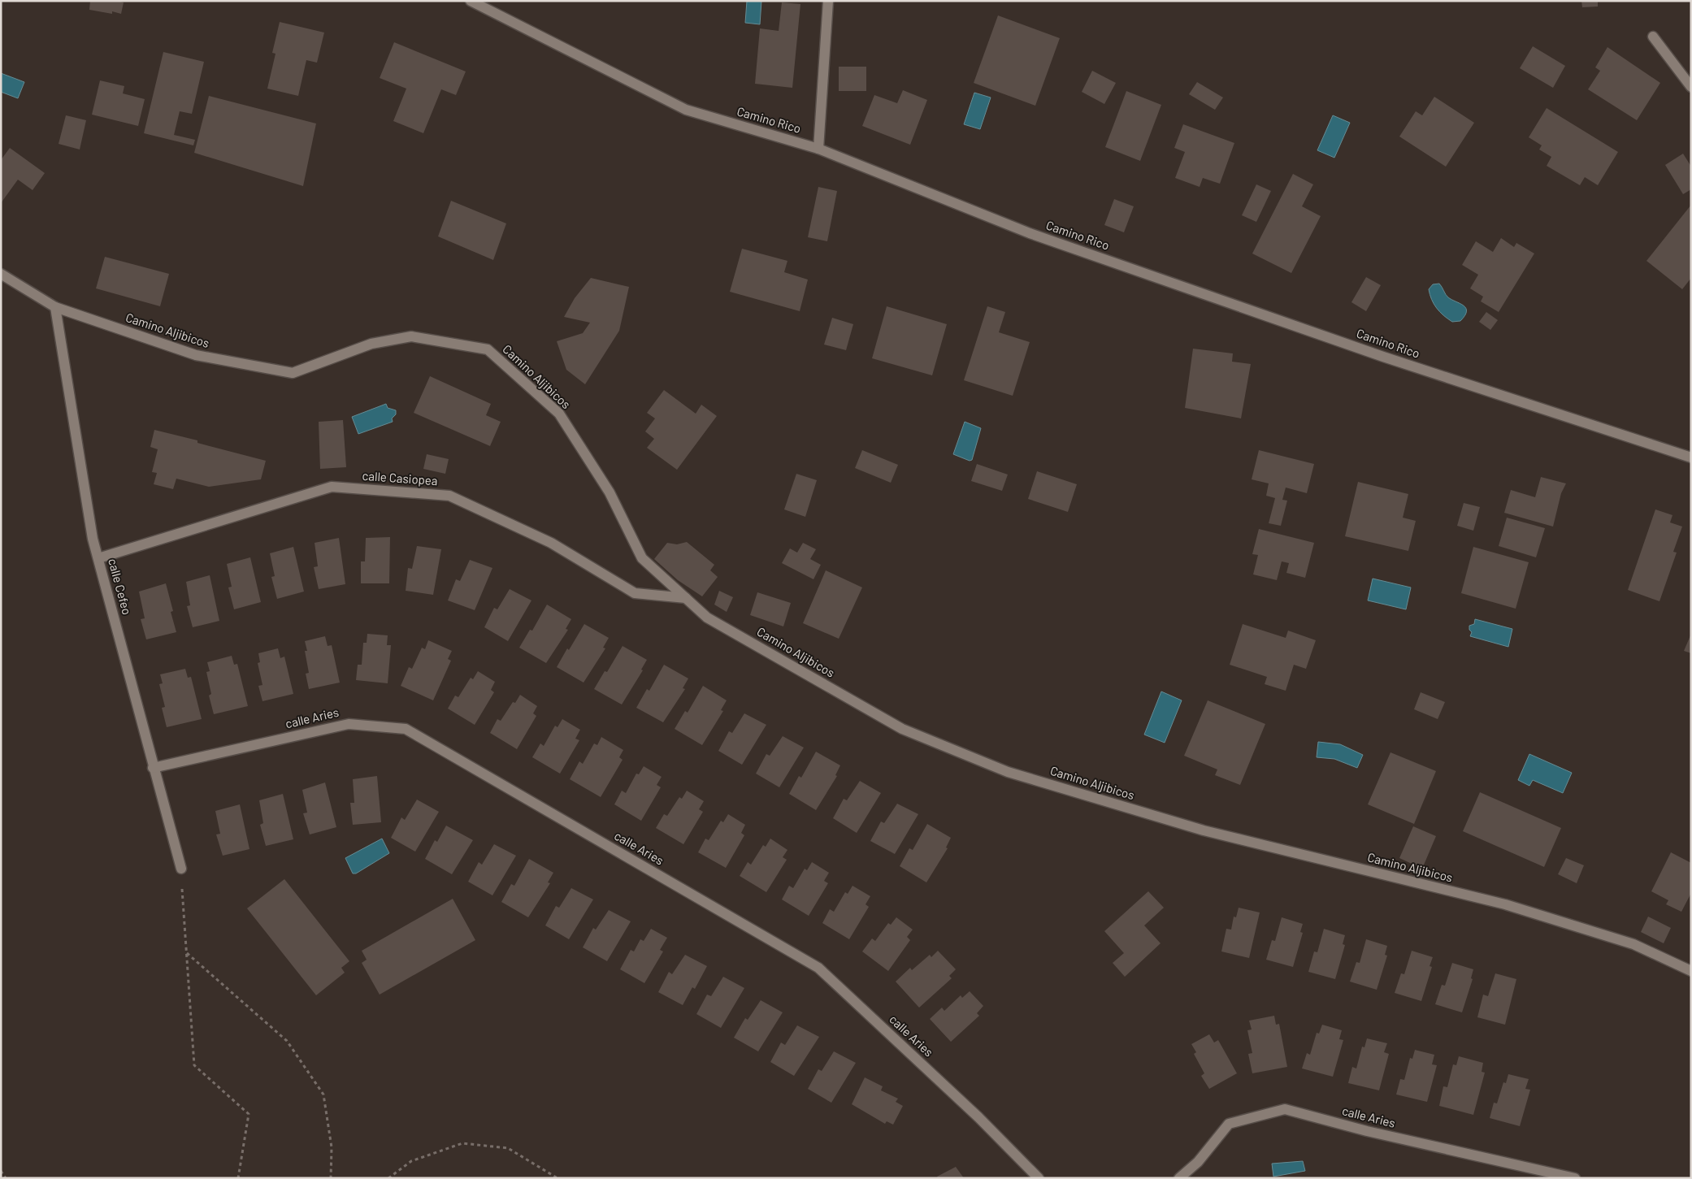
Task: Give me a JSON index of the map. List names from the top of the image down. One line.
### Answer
{"streets":{"street":["Camino Rico","Camino Aljibicos","calle Casiopea","calle Cefeo","calle Aries"]},"crossings":[["Camino Aljibicos","calle Casiopea"],["Camino Aljibicos","calle Cefeo"],["calle Casiopea","calle Cefeo"],["calle Cefeo","calle Aries"]]}
